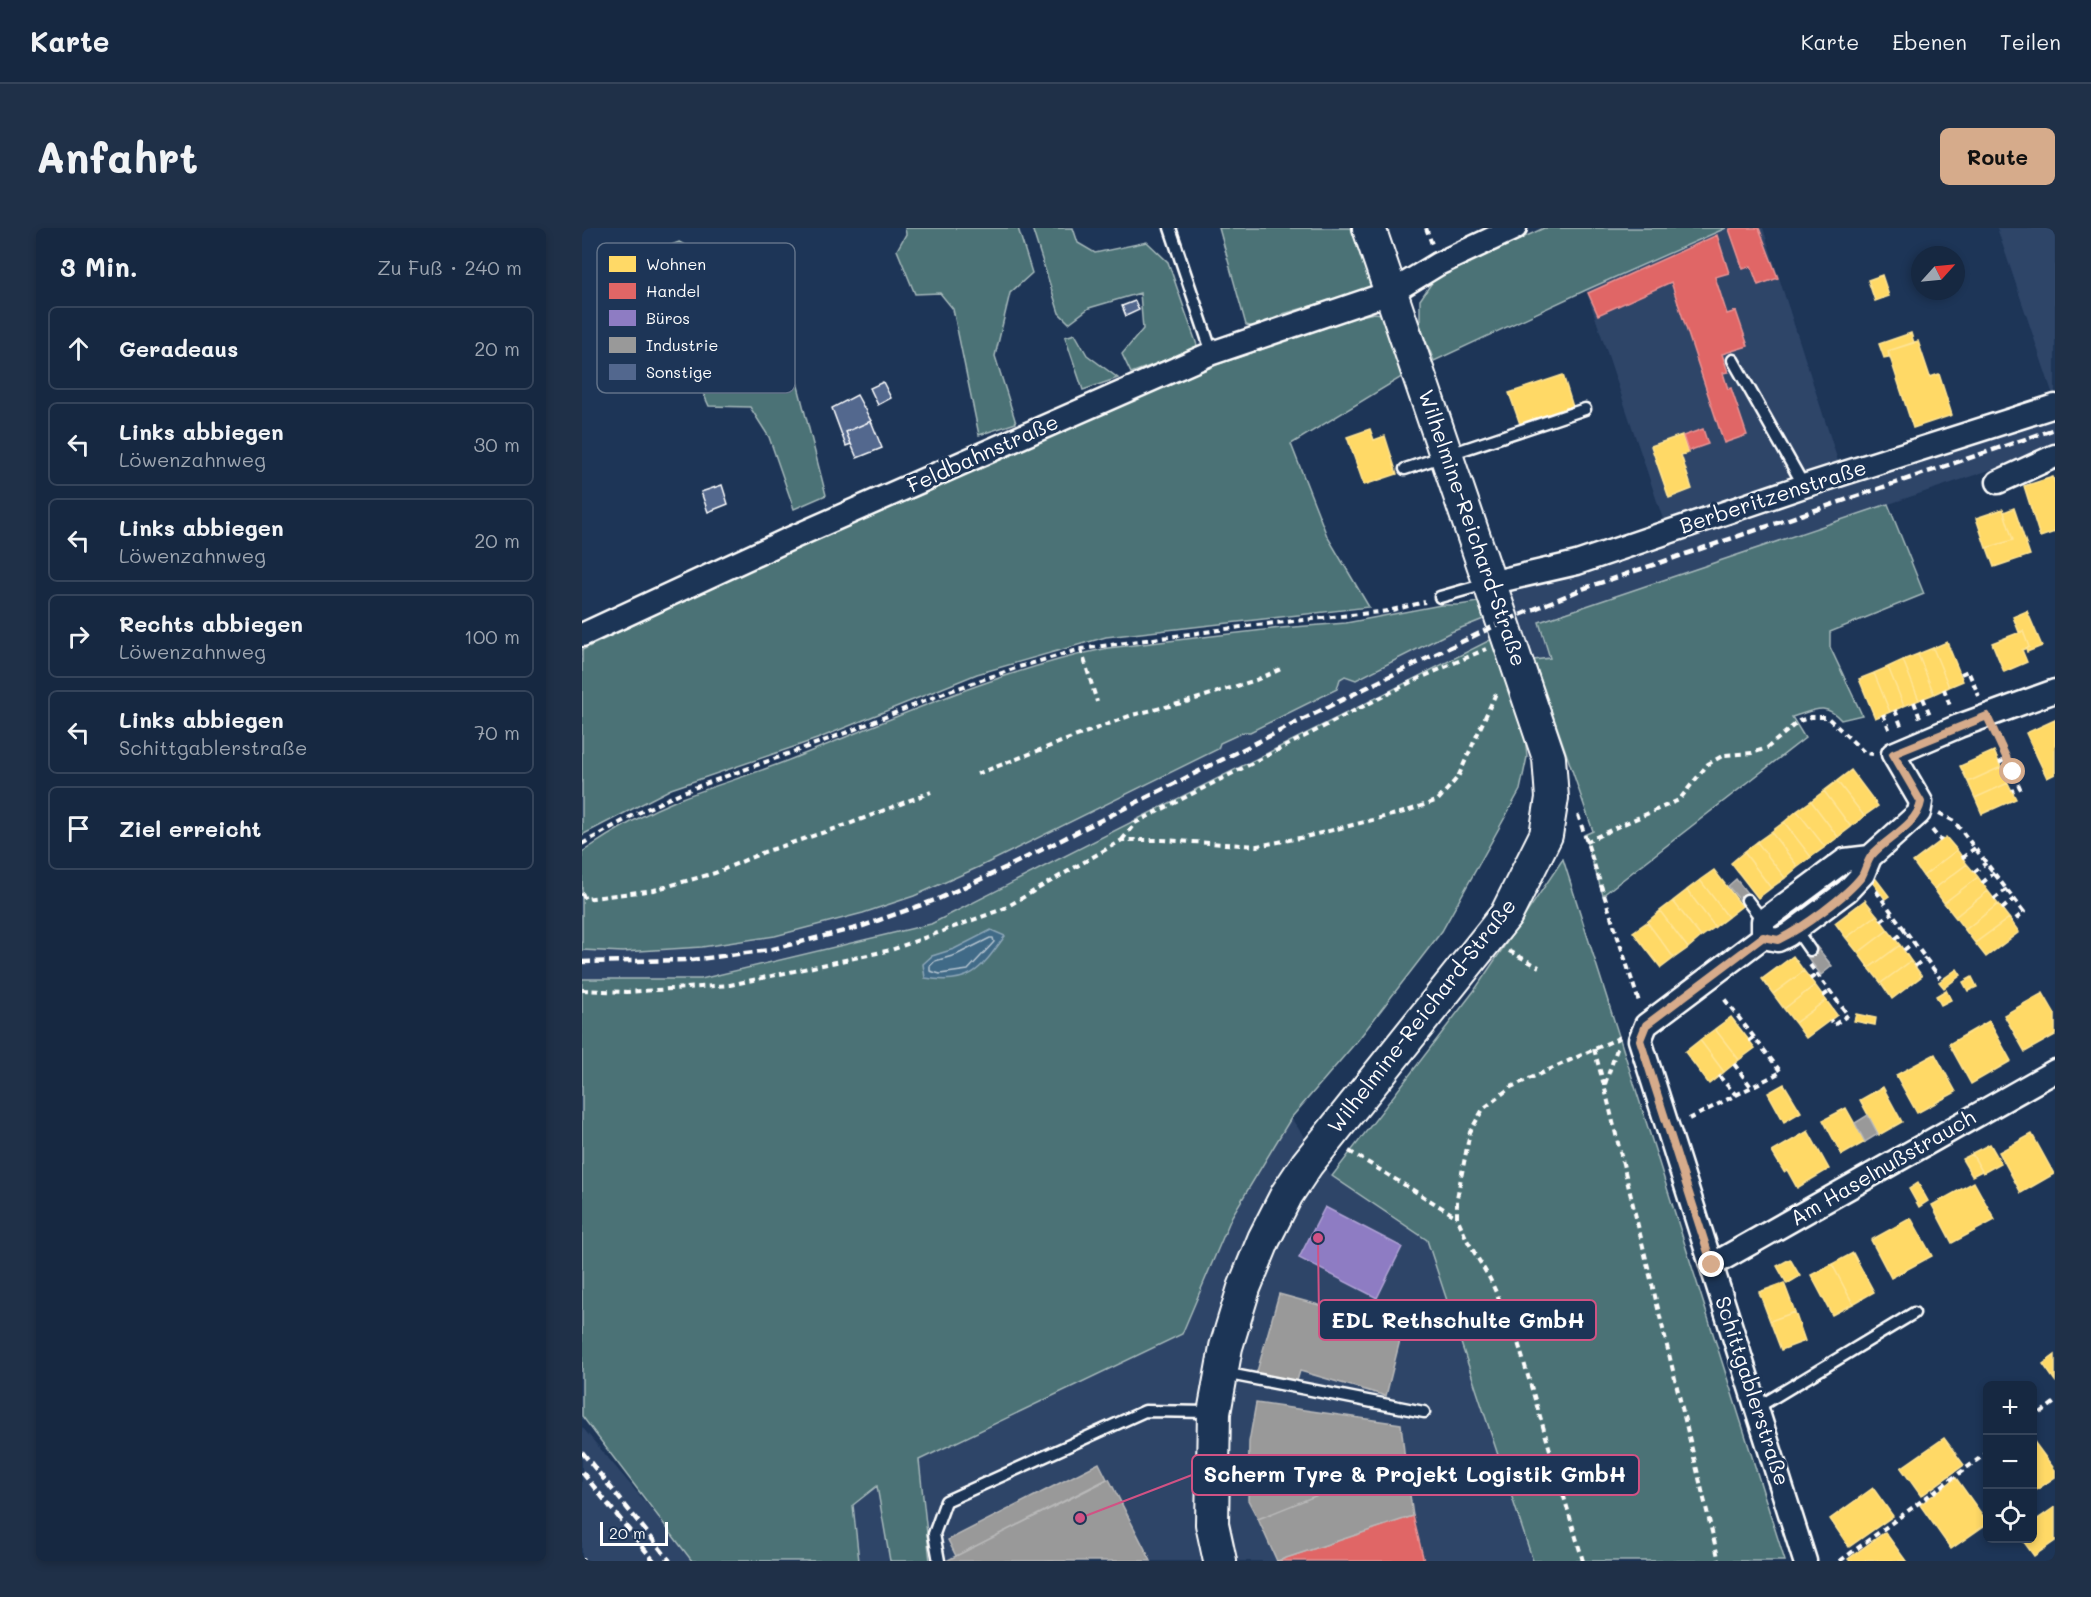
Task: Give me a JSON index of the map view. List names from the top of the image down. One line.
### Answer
{"streets":{"street":["Feldbahnstraße","Berberitzenstraße","Wilhelmine-Reichard-Straße","Am Haselnußstrauch","Schittgablerstraße"]},"crossings":[["Feldbahnstraße","Wilhelmine-Reichard-Straße"],["Berberitzenstraße","Wilhelmine-Reichard-Straße"],["Am Haselnußstrauch","Schittgablerstraße"]],"places":["EDL Rethschulte GmbH","Scherm Tyre & Projekt Logistik GmbH"],"legend":["Wohnen","Handel","Büros","Industrie","Sonstige"],"scale_bar":"20 m","north":"top right","page":{"header":"Karte","nav":["Karte","Ebenen","Teilen"],"buttons":"Route","title":"Anfahrt","heading":["3 Min.","Zu Fuß · 240 m"],"list":[["Geradeaus","20 m"],["Links abbiegen","Löwenzahnweg","30 m"],["Links abbiegen","Löwenzahnweg","20 m"],["Rechts abbiegen","Löwenzahnweg","100 m"],["Links abbiegen","Schittgablerstraße","70 m"],"Ziel erreicht"],"map_buttons":["+","−"],"scale":"20 m"}}
